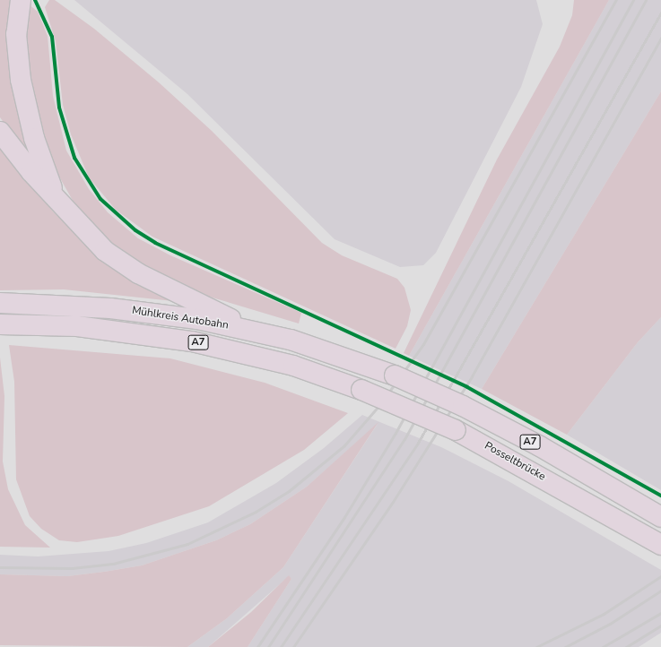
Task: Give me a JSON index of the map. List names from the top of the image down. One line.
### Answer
{"streets":{"highway":["Mühlkreis Autobahn","A7","Posseltbrücke"]},"crossings":[["Mühlkreis Autobahn","Posseltbrücke"]]}
